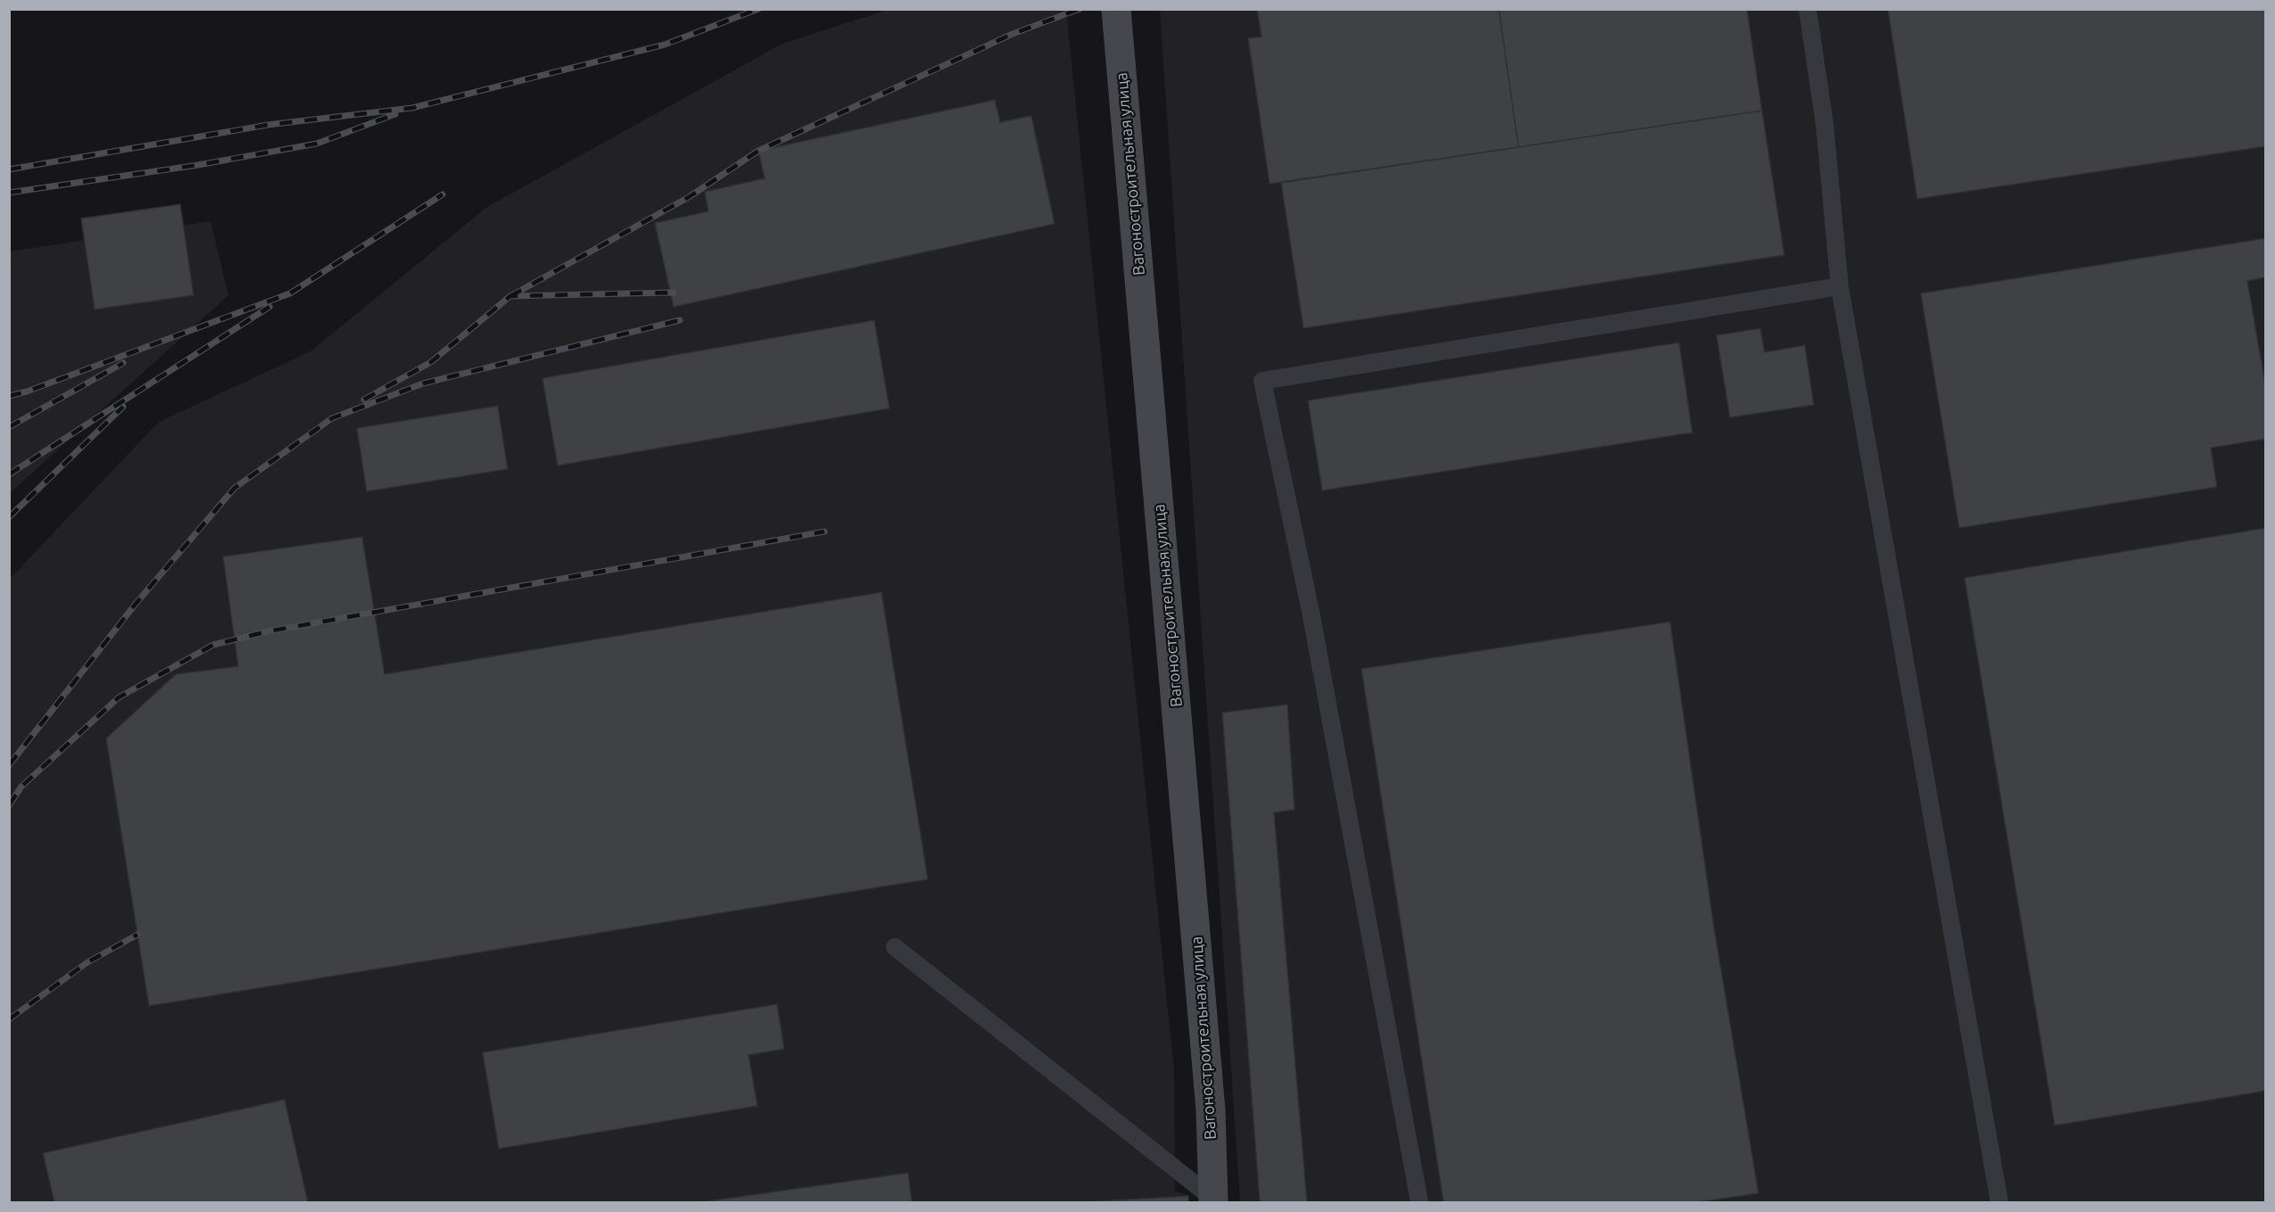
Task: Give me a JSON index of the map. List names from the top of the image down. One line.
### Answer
{"streets":{"main road":["Вагоностроительная улица"]}}
